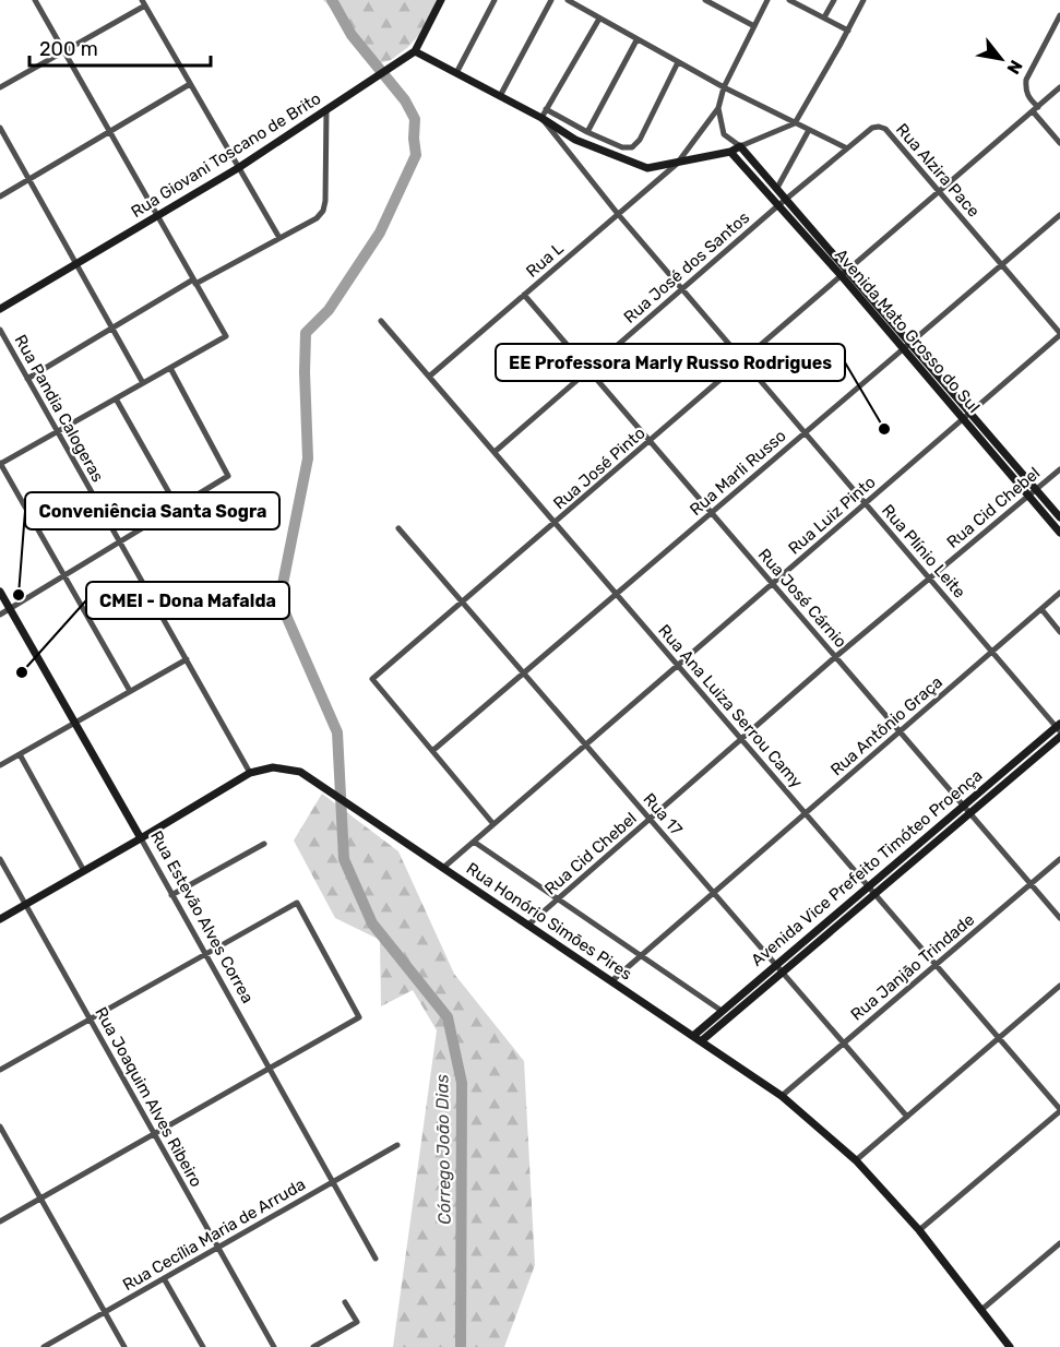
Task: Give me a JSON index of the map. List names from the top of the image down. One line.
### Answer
{"streets":{"main road":["Rua Giovani Toscano de Brito","Avenida Mato Grosso do Sul","Avenida Vice Prefeito Timóteo Proença","Rua Estevão Alves Correa","Rua Honório Simões Pires"],"street":["Rua Alzira Pace","Rua L","Rua José dos Santos","Rua Pandia Calogeras","Rua José Pinto","Rua Marli Russo","Rua Cid Chebel","Rua Luiz Pinto","Rua Plínio Leite","Rua José Cárnio","Rua Ana Luiza Serrou Camy","Rua Antônio Graça","Rua 17","Rua Janjão Trindade","Rua Joaquim Alves Ribeiro","Rua Cecília Maria de Arruda"]},"crossings":[["Rua Alzira Pace","Rua José dos Santos"],["Rua Alzira Pace","Avenida Mato Grosso do Sul"],["Rua Alzira Pace","Rua José Pinto"],["Rua Alzira Pace","Rua Marli Russo"],["Rua Alzira Pace","Rua Luiz Pinto"],["Rua L","Rua Plínio Leite"],["Rua L","Rua José Cárnio"],["Rua L","Rua Ana Luiza Serrou Camy"],["Rua José dos Santos","Avenida Mato Grosso do Sul"],["Rua José dos Santos","Rua Plínio Leite"],["Rua José dos Santos","Rua José Cárnio"],["Rua José dos Santos","Rua Ana Luiza Serrou Camy"],["Avenida Mato Grosso do Sul","Rua José Pinto"],["Avenida Mato Grosso do Sul","Rua Marli Russo"],["Avenida Mato Grosso do Sul","Rua Cid Chebel"],["Avenida Mato Grosso do Sul","Rua Luiz Pinto"],["Rua Pandia Calogeras","Rua Honório Simões Pires"],["Rua José Pinto","Rua Marli Russo"],["Rua José Pinto","Rua Plínio Leite"],["Rua José Pinto","Rua José Cárnio"],["Rua José Pinto","Rua Ana Luiza Serrou Camy"],["Rua José Pinto","Rua 17"],["Rua Marli Russo","Rua Plínio Leite"],["Rua Marli Russo","Rua José Cárnio"],["Rua Marli Russo","Rua Ana Luiza Serrou Camy"],["Rua Marli Russo","Rua 17"],["Rua Cid Chebel","Rua Plínio Leite"],["Rua Cid Chebel","Rua José Cárnio"],["Rua Cid Chebel","Rua Ana Luiza Serrou Camy"],["Rua Cid Chebel","Rua 17"],["Rua Cid Chebel","Rua Honório Simões Pires"],["Rua Luiz Pinto","Rua Plínio Leite"],["Rua Luiz Pinto","Rua José Cárnio"],["Rua Luiz Pinto","Rua Ana Luiza Serrou Camy"],["Rua Luiz Pinto","Rua 17"],["Rua Luiz Pinto","Rua Honório Simões Pires"],["Rua Plínio Leite","Rua Antônio Graça"],["Rua Plínio Leite","Avenida Vice Prefeito Timóteo Proença"],["Rua José Cárnio","Rua Antônio Graça"],["Rua José Cárnio","Avenida Vice Prefeito Timóteo Proença"],["Rua José Cárnio","Rua Janjão Trindade"],["Rua Ana Luiza Serrou Camy","Rua Antônio Graça"],["Rua Ana Luiza Serrou Camy","Avenida Vice Prefeito Timóteo Proença"],["Rua Ana Luiza Serrou Camy","Rua Janjão Trindade"],["Rua Antônio Graça","Rua 17"],["Rua Antônio Graça","Rua Honório Simões Pires"],["Rua 17","Avenida Vice Prefeito Timóteo Proença"],["Rua 17","Rua Janjão Trindade"],["Avenida Vice Prefeito Timóteo Proença","Rua Honório Simões Pires"],["Rua Estevão Alves Correa","Rua Honório Simões Pires"],["Rua Estevão Alves Correa","Rua Cecília Maria de Arruda"],["Rua Honório Simões Pires","Rua Janjão Trindade"],["Rua Honório Simões Pires","Rua Joaquim Alves Ribeiro"],["Rua Joaquim Alves Ribeiro","Rua Cecília Maria de Arruda"]],"water":["Córrego João Dias"],"places":["EE Professora Marly Russo Rodrigues","Conveniência Santa Sogra","CMEI - Dona Mafalda"],"scale_bar":"200 m","north":"bottom right"}
